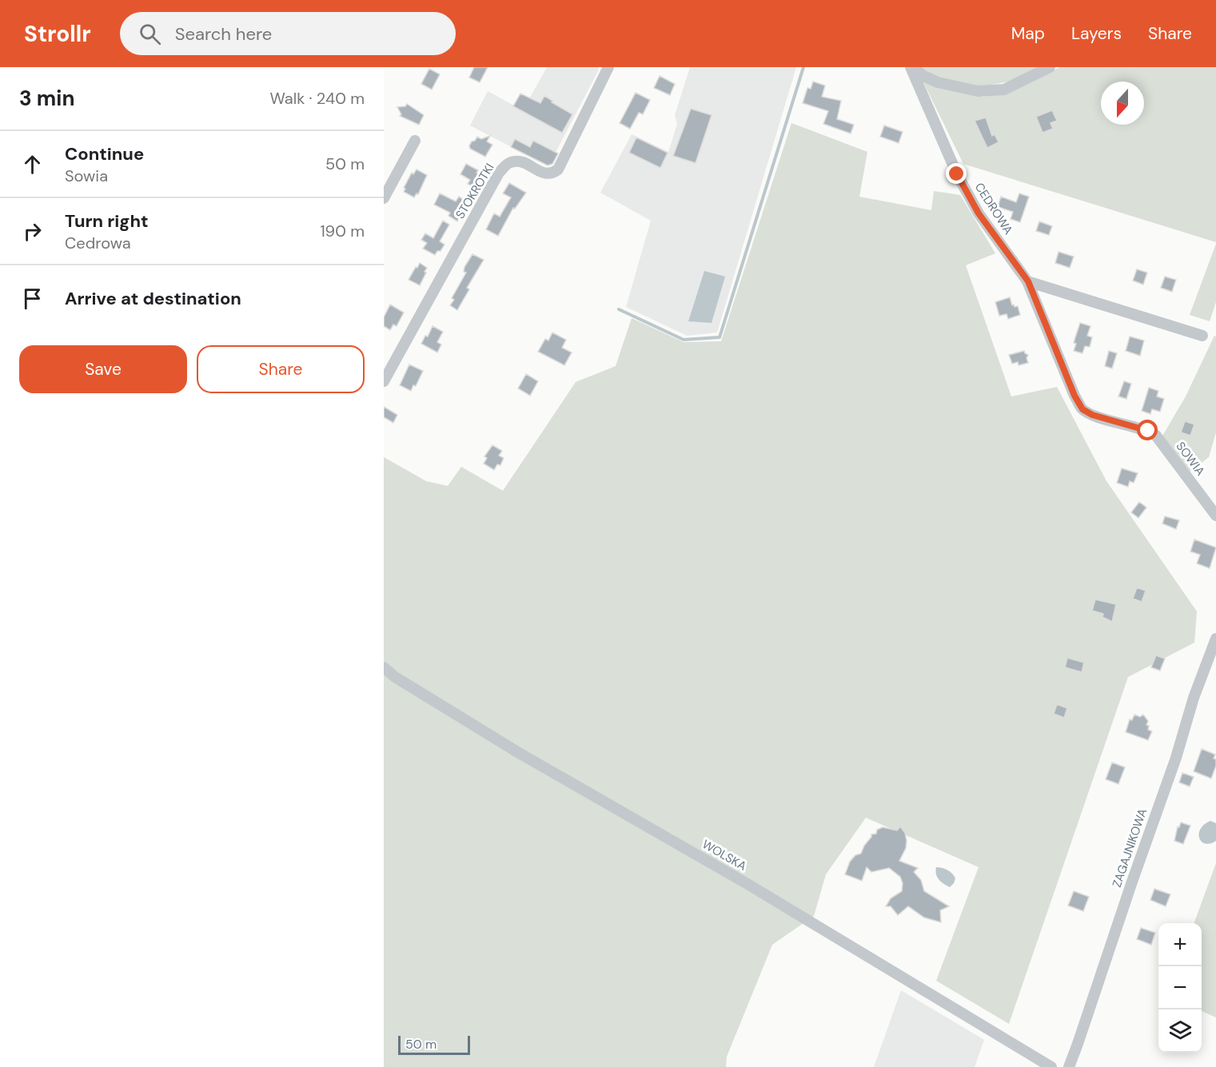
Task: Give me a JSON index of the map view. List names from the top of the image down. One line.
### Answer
{"streets":{"street":["STOKROTKI","CEDROWA","SOWIA","ZAGAJNIKOWA","WOLSKA"]},"crossings":[["CEDROWA","SOWIA"]],"scale_bar":"50 m","north":"bottom","page":{"header":"Strollr","search":"Search here","nav":["Map","Layers","Share"],"heading":["3 min","Walk · 240 m"],"list":[["Continue","Sowia","50 m"],["Turn right","Cedrowa","190 m"],"Arrive at destination"],"buttons":["Save","Share"],"map_buttons":["+","−"],"scale":"50 m"}}
